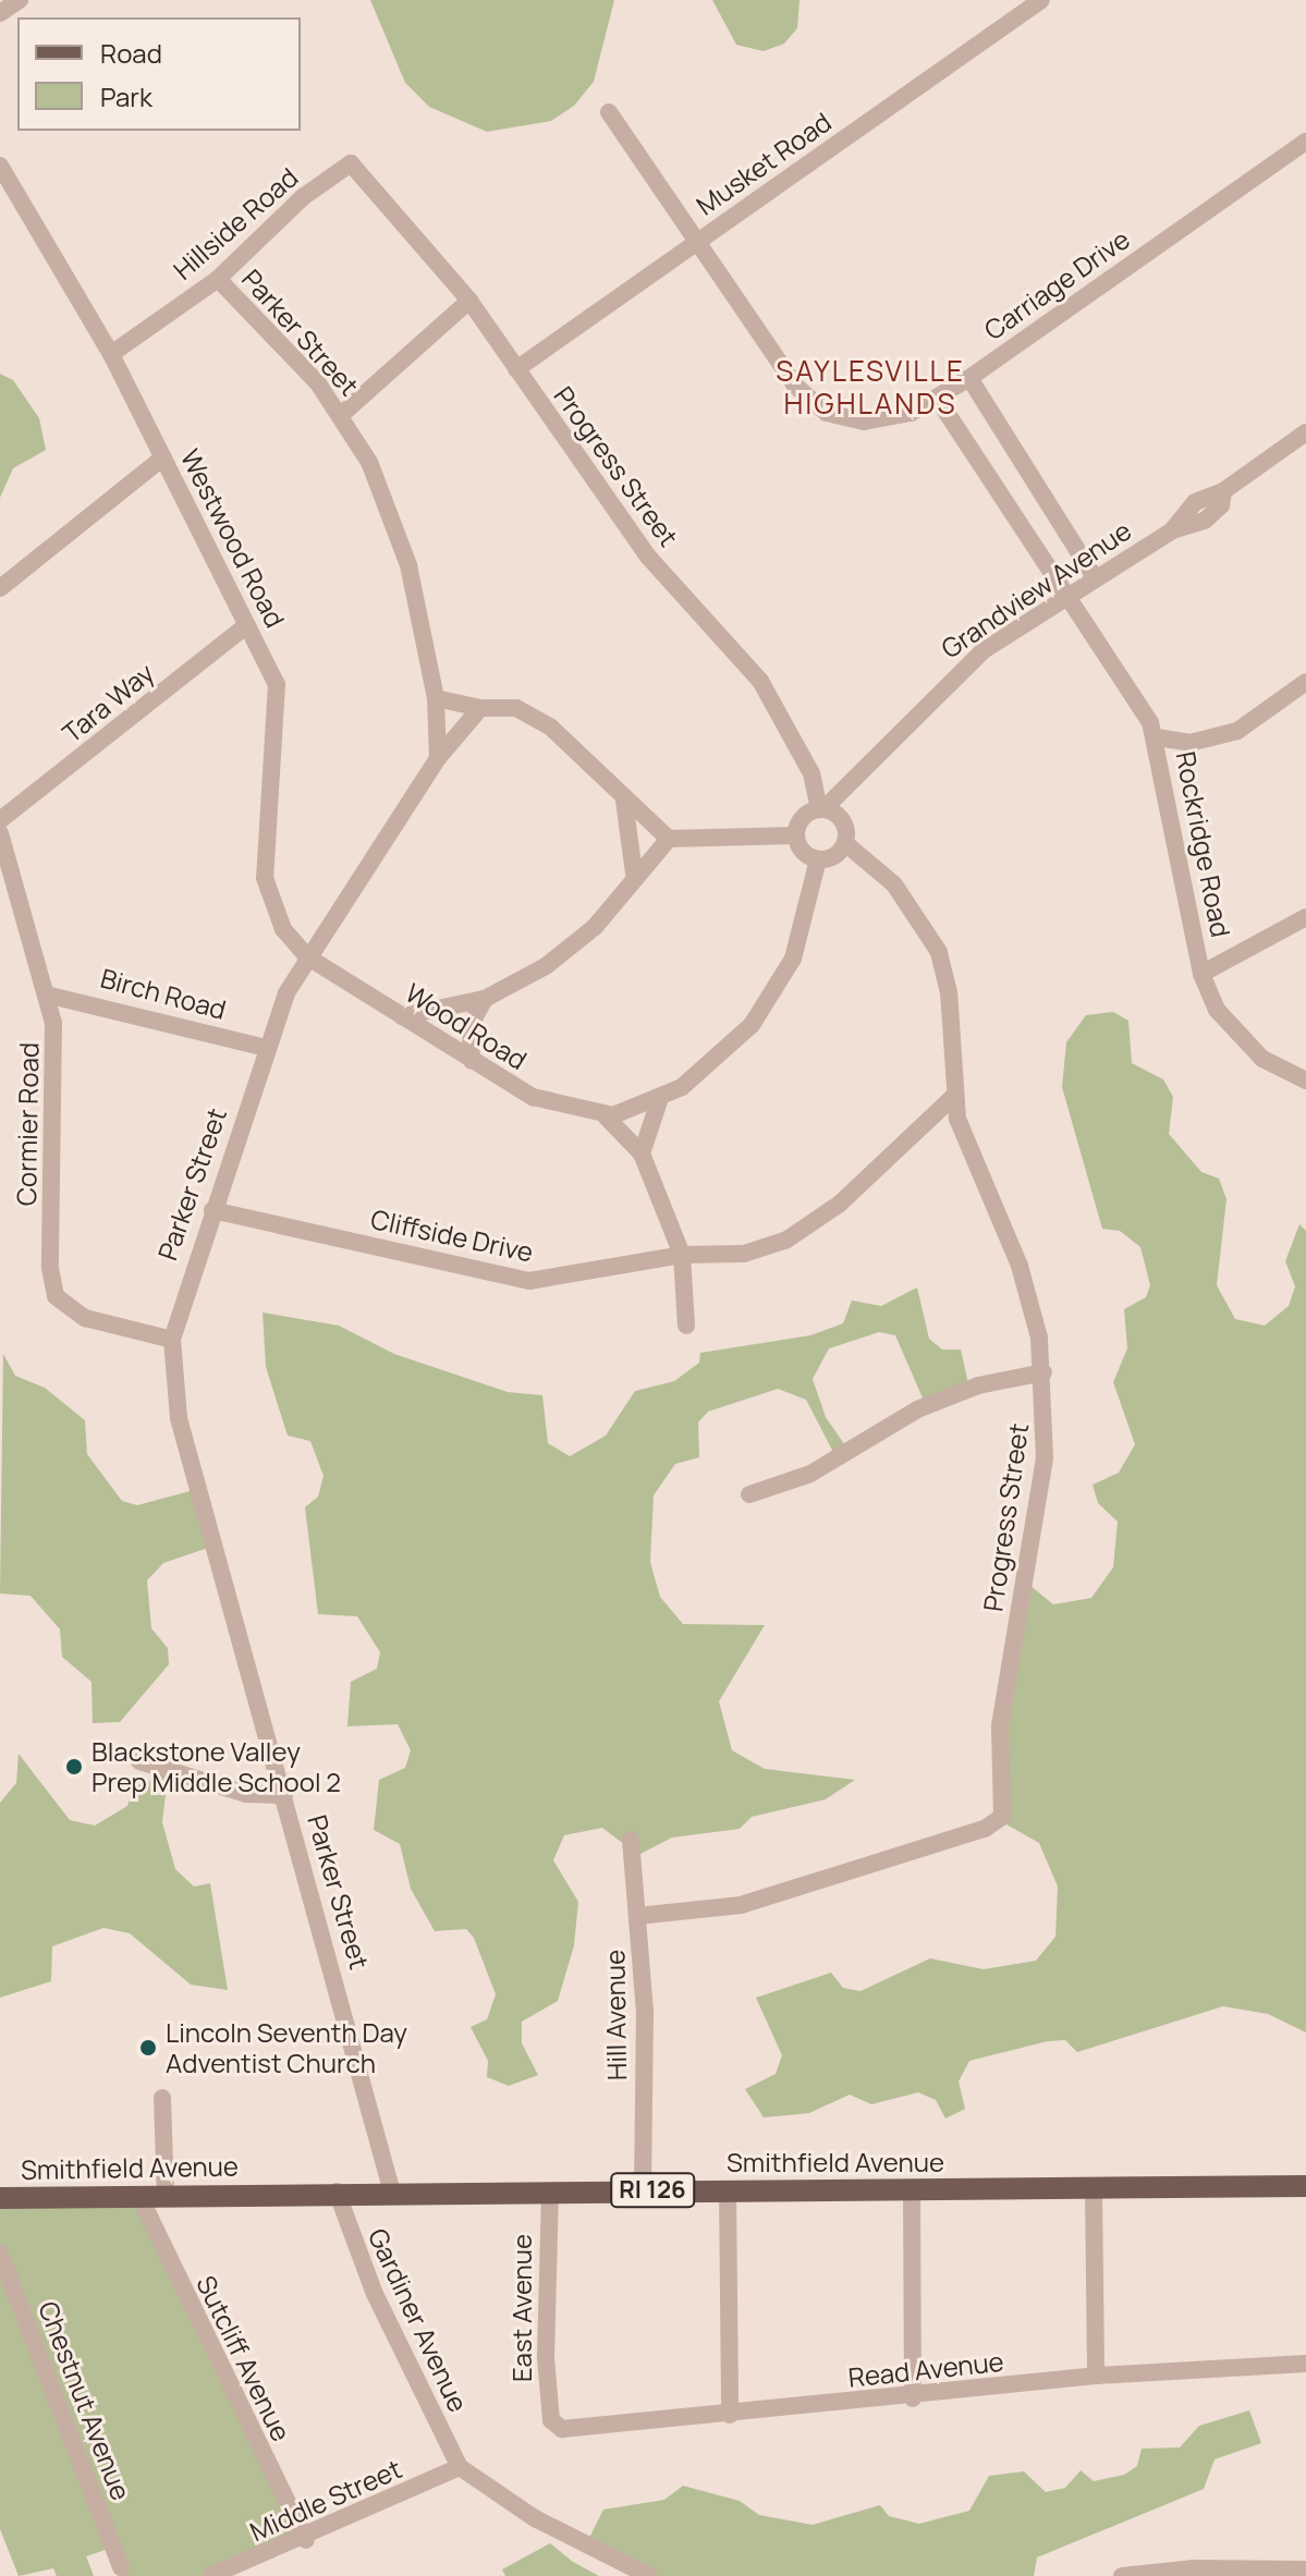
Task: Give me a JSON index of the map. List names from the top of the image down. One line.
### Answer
{"streets":{"main road":["Smithfield Avenue","RI 126"],"street":["Musket Road","Hillside Road","Carriage Drive","Parker Street","Progress Street","Westwood Road","Grandview Avenue","Tara Way","Rockridge Road","Birch Road","Wood Road","Cormier Road","Cliffside Drive","Hill Avenue","East Avenue","Gardiner Avenue","Sutcliff Avenue","Read Avenue","Chestnut Avenue","Middle Street"]},"crossings":[["Musket Road","Carriage Drive"],["Musket Road","Progress Street"],["Hillside Road","Parker Street"],["Hillside Road","Progress Street"],["Hillside Road","Westwood Road"],["Carriage Drive","Rockridge Road"],["Parker Street","Westwood Road"],["Parker Street","Birch Road"],["Parker Street","Wood Road"],["Parker Street","Cormier Road"],["Parker Street","Cliffside Drive"],["Parker Street","Smithfield Avenue"],["Progress Street","Grandview Avenue"],["Progress Street","Cliffside Drive"],["Progress Street","Hill Avenue"],["Westwood Road","Tara Way"],["Westwood Road","Wood Road"],["Grandview Avenue","Rockridge Road"],["Birch Road","Cormier Road"],["Hill Avenue","Smithfield Avenue"],["Smithfield Avenue","East Avenue"],["Smithfield Avenue","Gardiner Avenue"],["Smithfield Avenue","Sutcliff Avenue"],["East Avenue","Read Avenue"],["Gardiner Avenue","Middle Street"],["Sutcliff Avenue","Middle Street"]],"districts":["SAYLESVILLE HIGHLANDS"],"places":["Blackstone Valley Prep Middle School 2","Lincoln Seventh Day Adventist Church"],"legend":["Road","Park"]}
